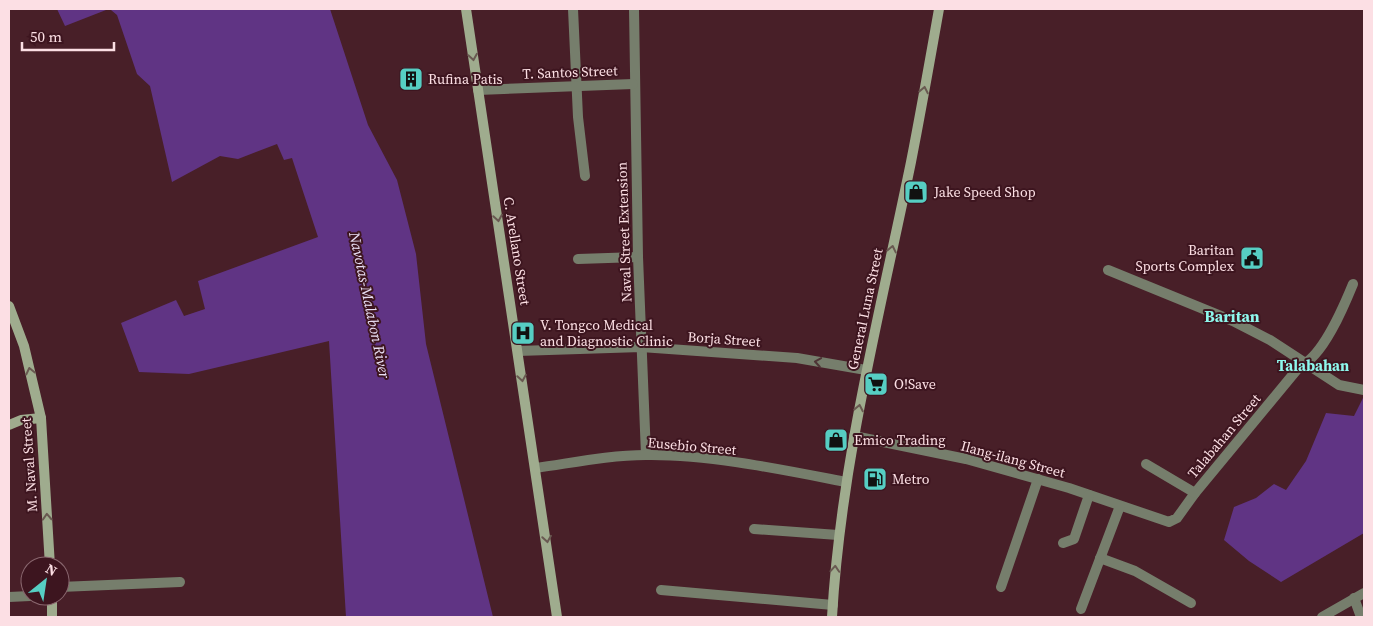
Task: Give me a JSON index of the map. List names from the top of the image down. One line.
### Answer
{"streets":{"main road":["C. Arellano Street","General Luna Street","M. Naval Street"],"street":["T. Santos Street","Naval Street Extension","Borja Street","Talabahan Street","Eusebio Street","Ilang-ilang Street"]},"crossings":[["T. Santos Street","Naval Street Extension"],["T. Santos Street","C. Arellano Street"],["Naval Street Extension","Borja Street"],["Naval Street Extension","Eusebio Street"],["C. Arellano Street","Borja Street"],["C. Arellano Street","Eusebio Street"],["General Luna Street","Borja Street"],["General Luna Street","Eusebio Street"],["General Luna Street","Ilang-ilang Street"],["Talabahan Street","Ilang-ilang Street"]],"one_way":["C. Arellano Street","General Luna Street","Borja Street","M. Naval Street"],"districts":["Baritan","Talabahan"],"water":["Navotas-Malabon River"],"places":{"building":["Rufina Patis"],"shop":["Jake Speed Shop","Emico Trading"],"public building":["Baritan Sports Complex"],"hospital":["V. Tongco Medical and Diagnostic Clinic"],"supermarket":["O!Save"],"fuel station":["Metro"]},"scale_bar":"50 m","north":"top right"}
